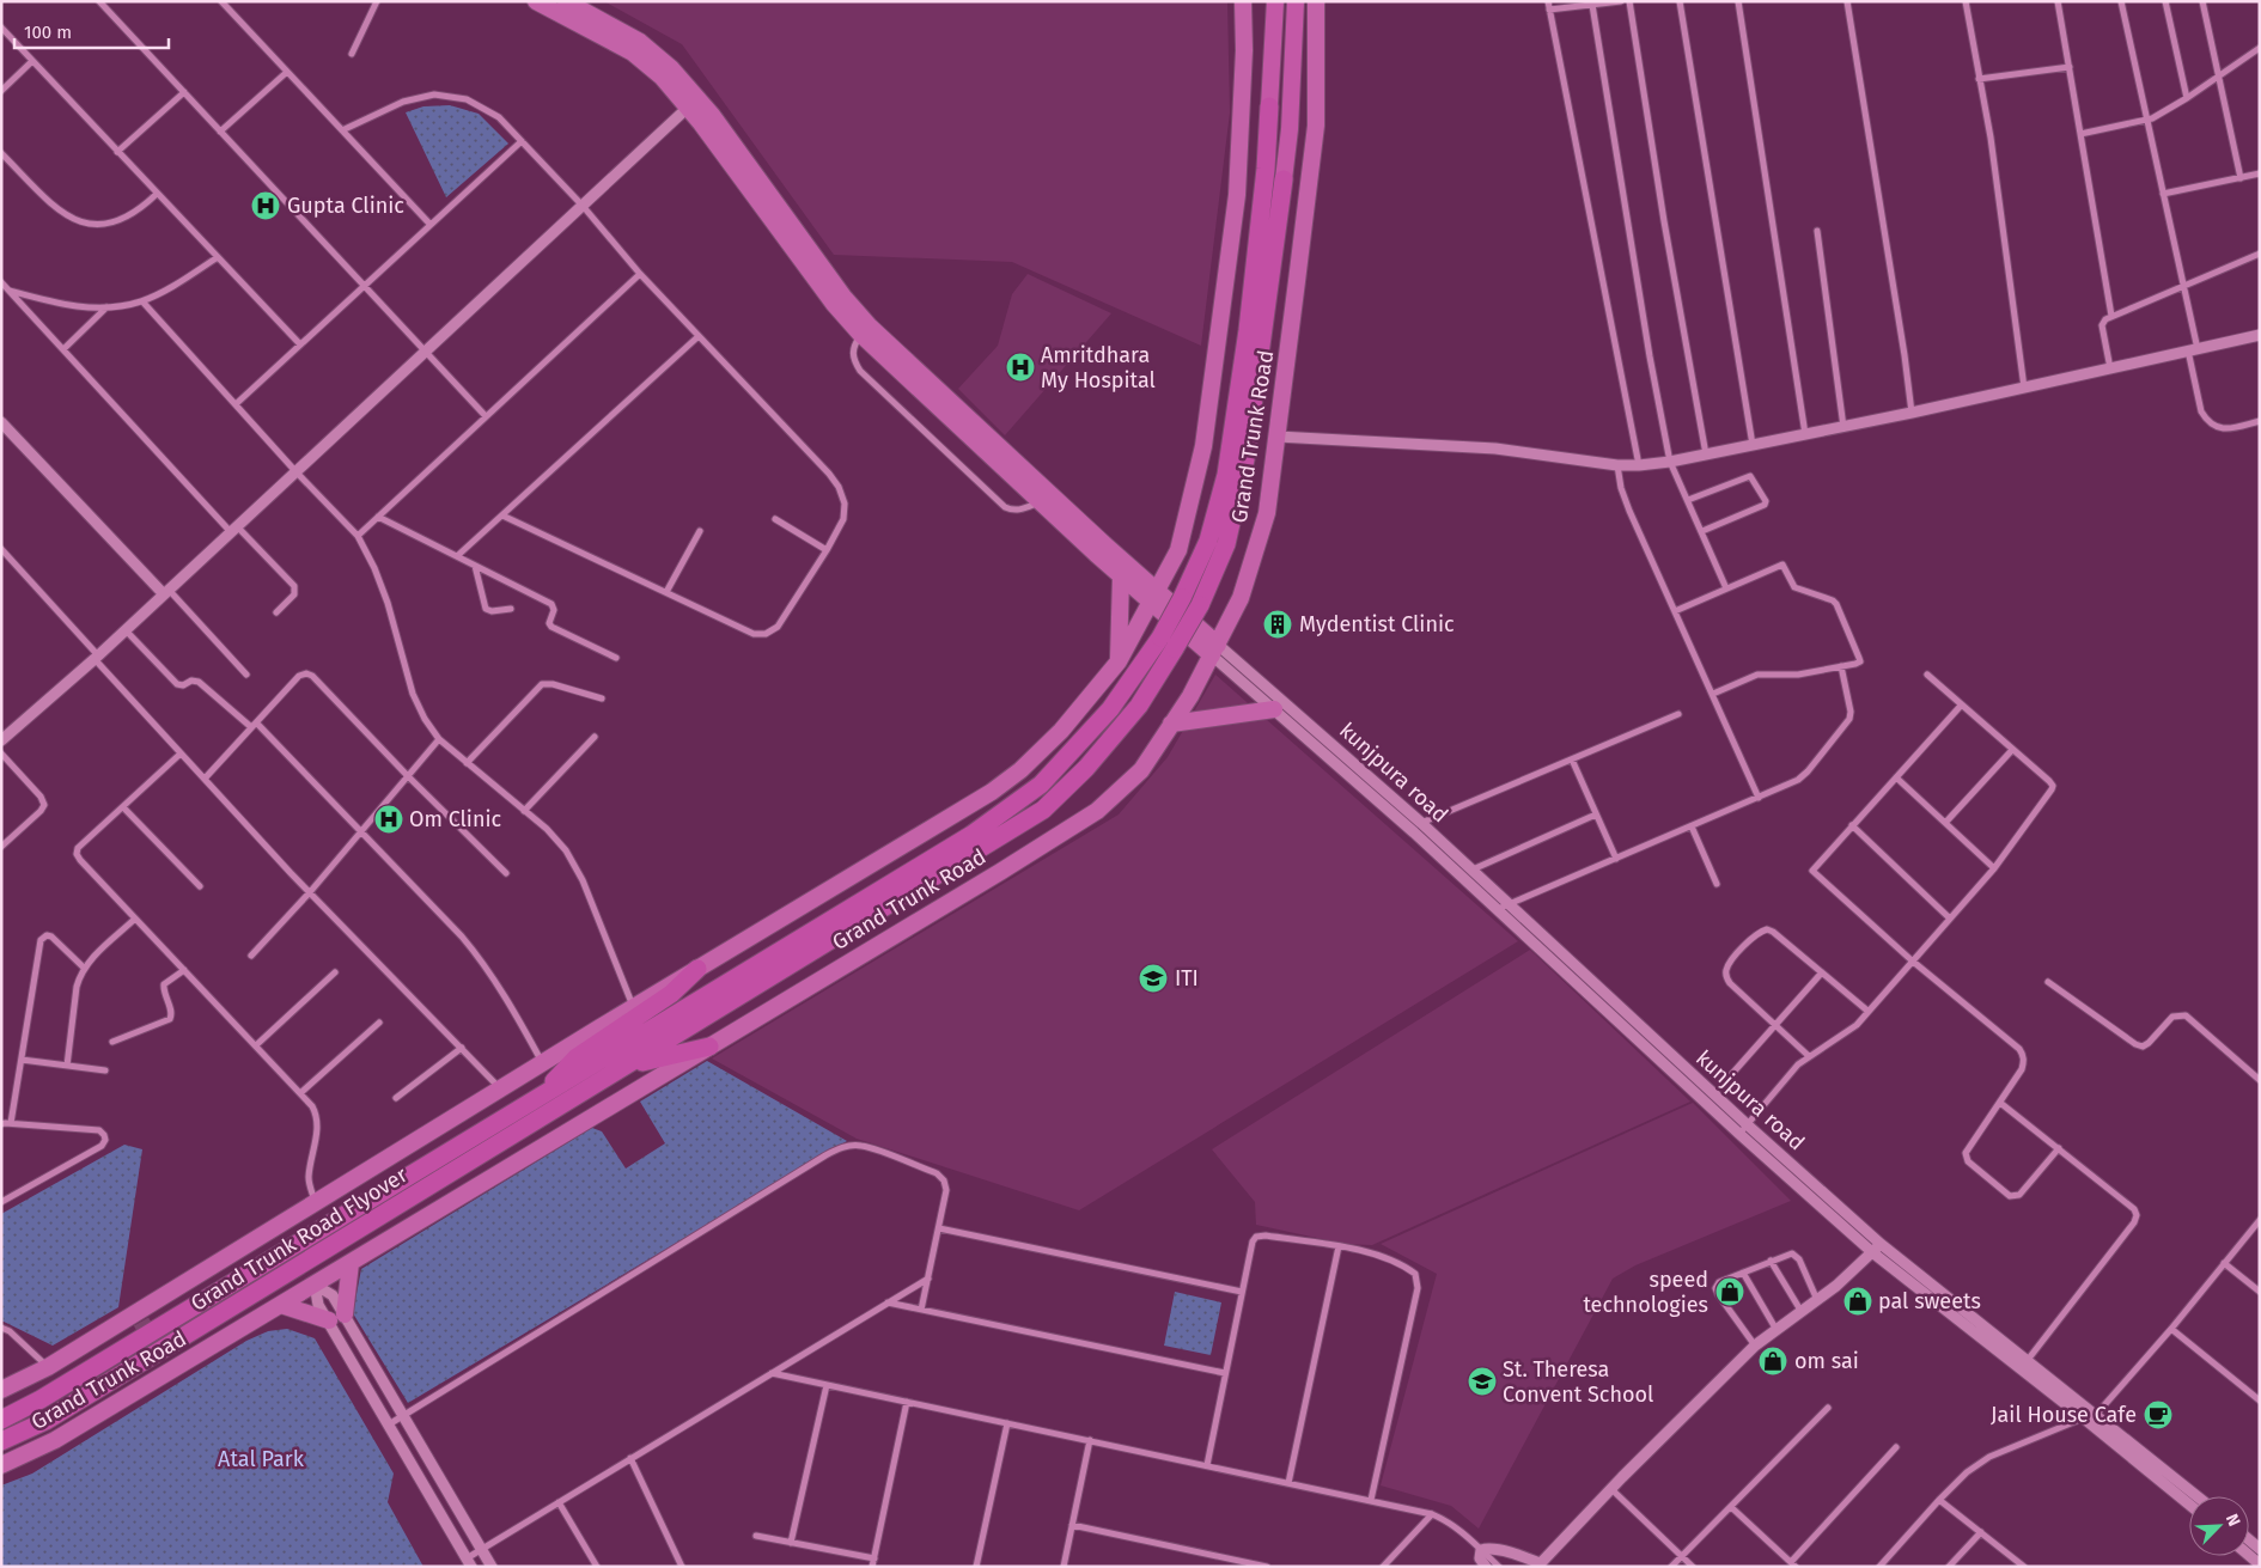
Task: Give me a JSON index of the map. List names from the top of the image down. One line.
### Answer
{"streets":{"highway":["Grand Trunk Road Flyover"],"main road":["Grand Trunk Road"],"street":["kunjpura road"]},"crossings":[["Grand Trunk Road","kunjpura road"]],"parks":["Atal Park"],"places":{"hospital":["Gupta Clinic","Amritdhara My Hospital","Om Clinic"],"building":["Mydentist Clinic"],"school or university":["ITI","St. Theresa Convent School"],"shop":["speed technologies","pal sweets","om sai"],"cafe":["Jail House Cafe"]},"scale_bar":"100 m","north":"top right"}
